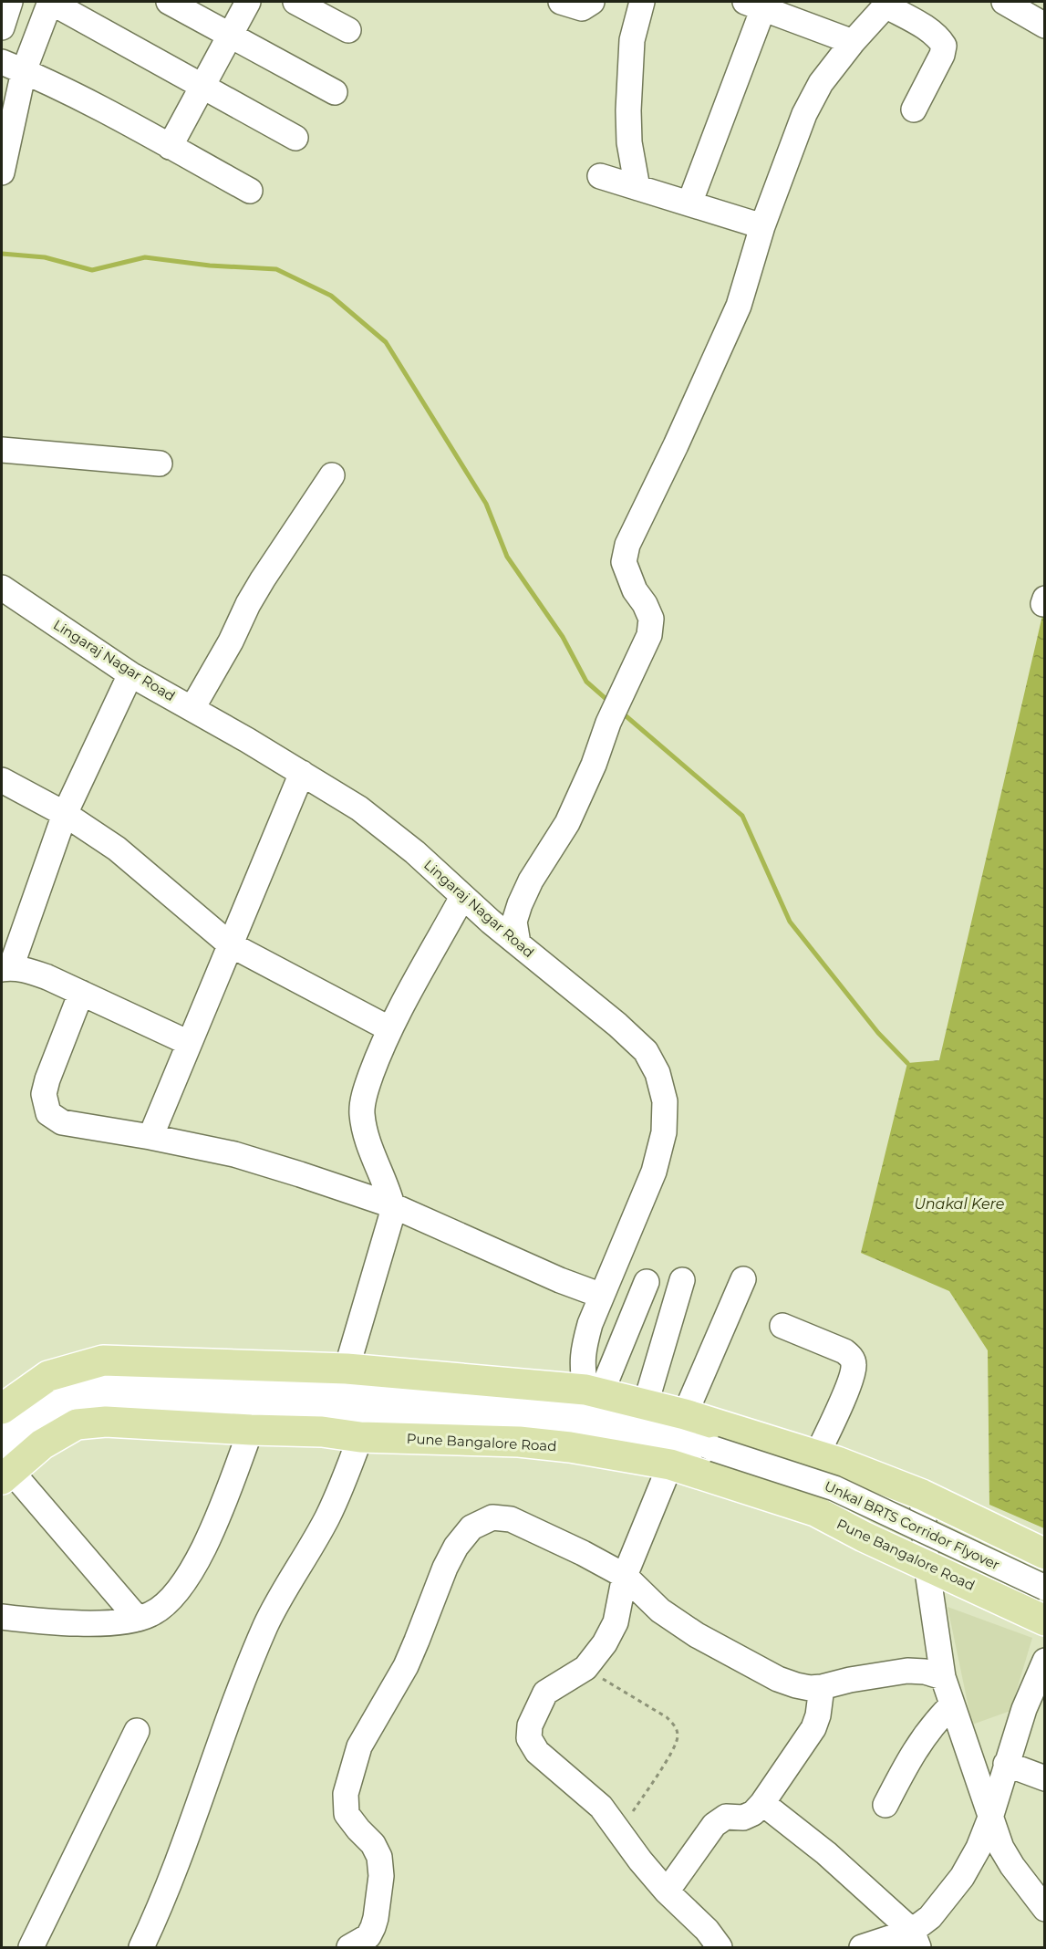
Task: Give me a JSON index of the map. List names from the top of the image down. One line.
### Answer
{"streets":{"main road":["Pune Bangalore Road"],"street":["Lingaraj Nagar Road","Unkal BRTS Corridor Flyover"]},"water":["Unakal Kere"]}
